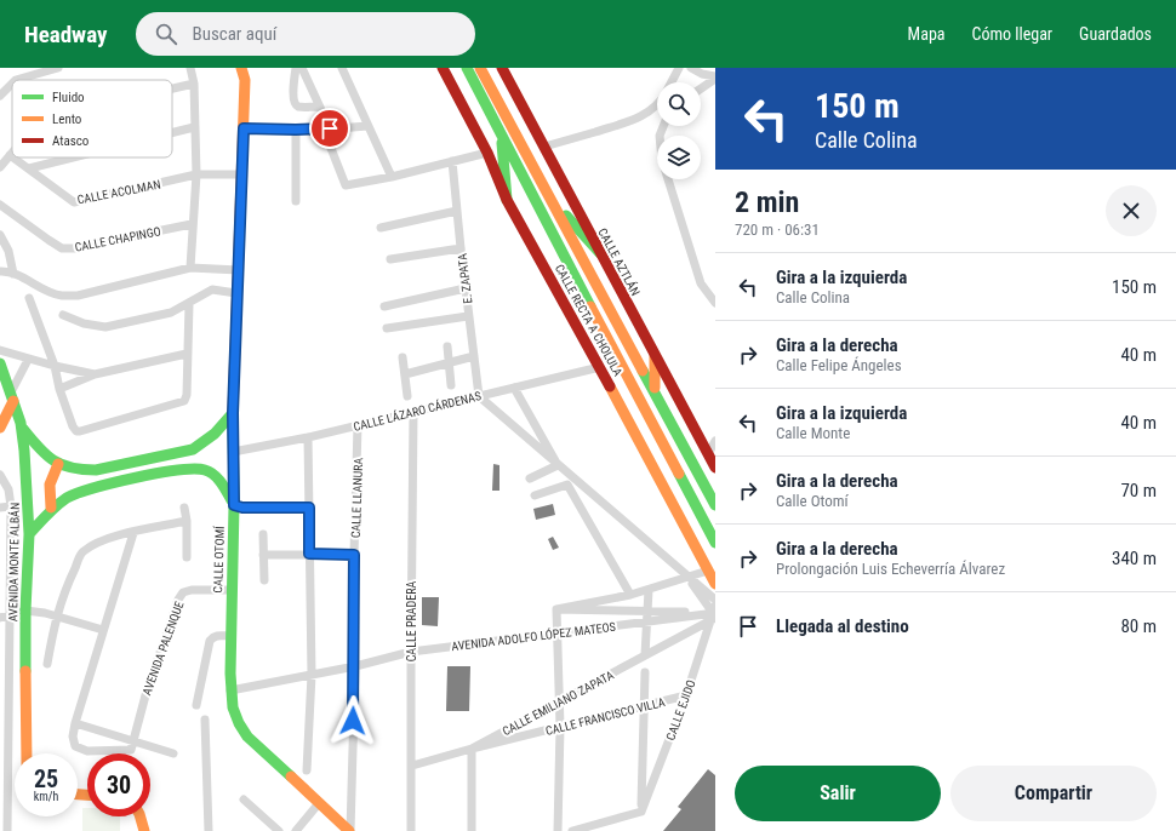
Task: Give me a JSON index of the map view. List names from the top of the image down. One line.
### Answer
{"streets":{"main road":["CALLE AZTLÁN","CALLE RECTA A CHOLULA","CALLE OTOMÍ","AVENIDA MONTE ALBÁN"],"street":["CALLE ACOLMAN","CALLE CHAPINGO","E. ZAPATA","CALLE LÁZARO CÁRDENAS","CALLE LLANURA","CALLE PRADERA","AVENIDA ADOLFO LÓPEZ MATEOS","AVENIDA PALENQUE","CALLE EMILIANO ZAPATA","CALLE EJIDO","CALLE FRANCISCO VILLA"]},"crossings":[["CALLE ACOLMAN","CALLE OTOMÍ"],["E. ZAPATA","CALLE LÁZARO CÁRDENAS"],["CALLE RECTA A CHOLULA","CALLE LÁZARO CÁRDENAS"],["CALLE RECTA A CHOLULA","AVENIDA ADOLFO LÓPEZ MATEOS"],["CALLE LÁZARO CÁRDENAS","CALLE LLANURA"],["CALLE LÁZARO CÁRDENAS","CALLE OTOMÍ"],["CALLE LÁZARO CÁRDENAS","CALLE PRADERA"],["CALLE LLANURA","CALLE OTOMÍ"],["CALLE LLANURA","AVENIDA ADOLFO LÓPEZ MATEOS"],["CALLE OTOMÍ","AVENIDA ADOLFO LÓPEZ MATEOS"],["CALLE OTOMÍ","AVENIDA PALENQUE"],["CALLE PRADERA","AVENIDA ADOLFO LÓPEZ MATEOS"],["CALLE PRADERA","CALLE FRANCISCO VILLA"],["AVENIDA ADOLFO LÓPEZ MATEOS","CALLE EMILIANO ZAPATA"],["AVENIDA ADOLFO LÓPEZ MATEOS","CALLE EJIDO"],["CALLE EMILIANO ZAPATA","CALLE EJIDO"],["CALLE EMILIANO ZAPATA","CALLE FRANCISCO VILLA"],["CALLE EJIDO","CALLE FRANCISCO VILLA"]],"legend":["Fluido","Lento","Atasco"],"page":{"header":"Headway","search":"Buscar aquí","nav":["Mapa","Cómo llegar","Guardados"],"turn":["150 m","Calle Colina"],"heading":["2 min","720 m · 06:31"],"list":[{"name":"Gira a la izquierda","note":"Calle Colina","value":"150 m"},{"name":"Gira a la derecha","note":"Calle Felipe Ángeles","value":"40 m"},{"name":"Gira a la izquierda","note":"Calle Monte","value":"40 m"},{"name":"Gira a la derecha","note":"Calle Otomí","value":"70 m"},{"name":"Gira a la derecha","note":"Prolongación Luis Echeverría Álvarez","value":"340 m"},{"name":"Llegada al destino","value":"80 m"}],"speed":"25 km/h","limit":"30","buttons":["Salir","Compartir"]}}
